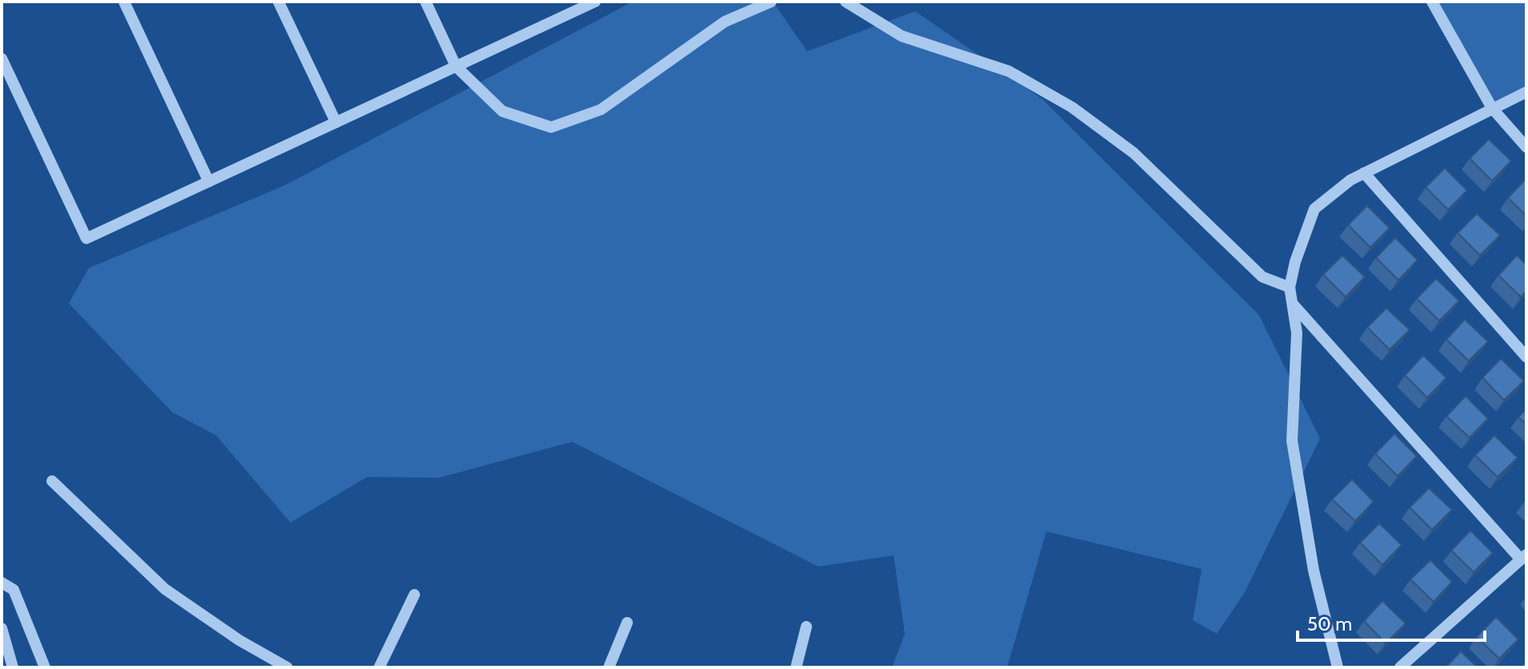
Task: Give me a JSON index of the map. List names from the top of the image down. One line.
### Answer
{"scale_bar":"50 m"}
